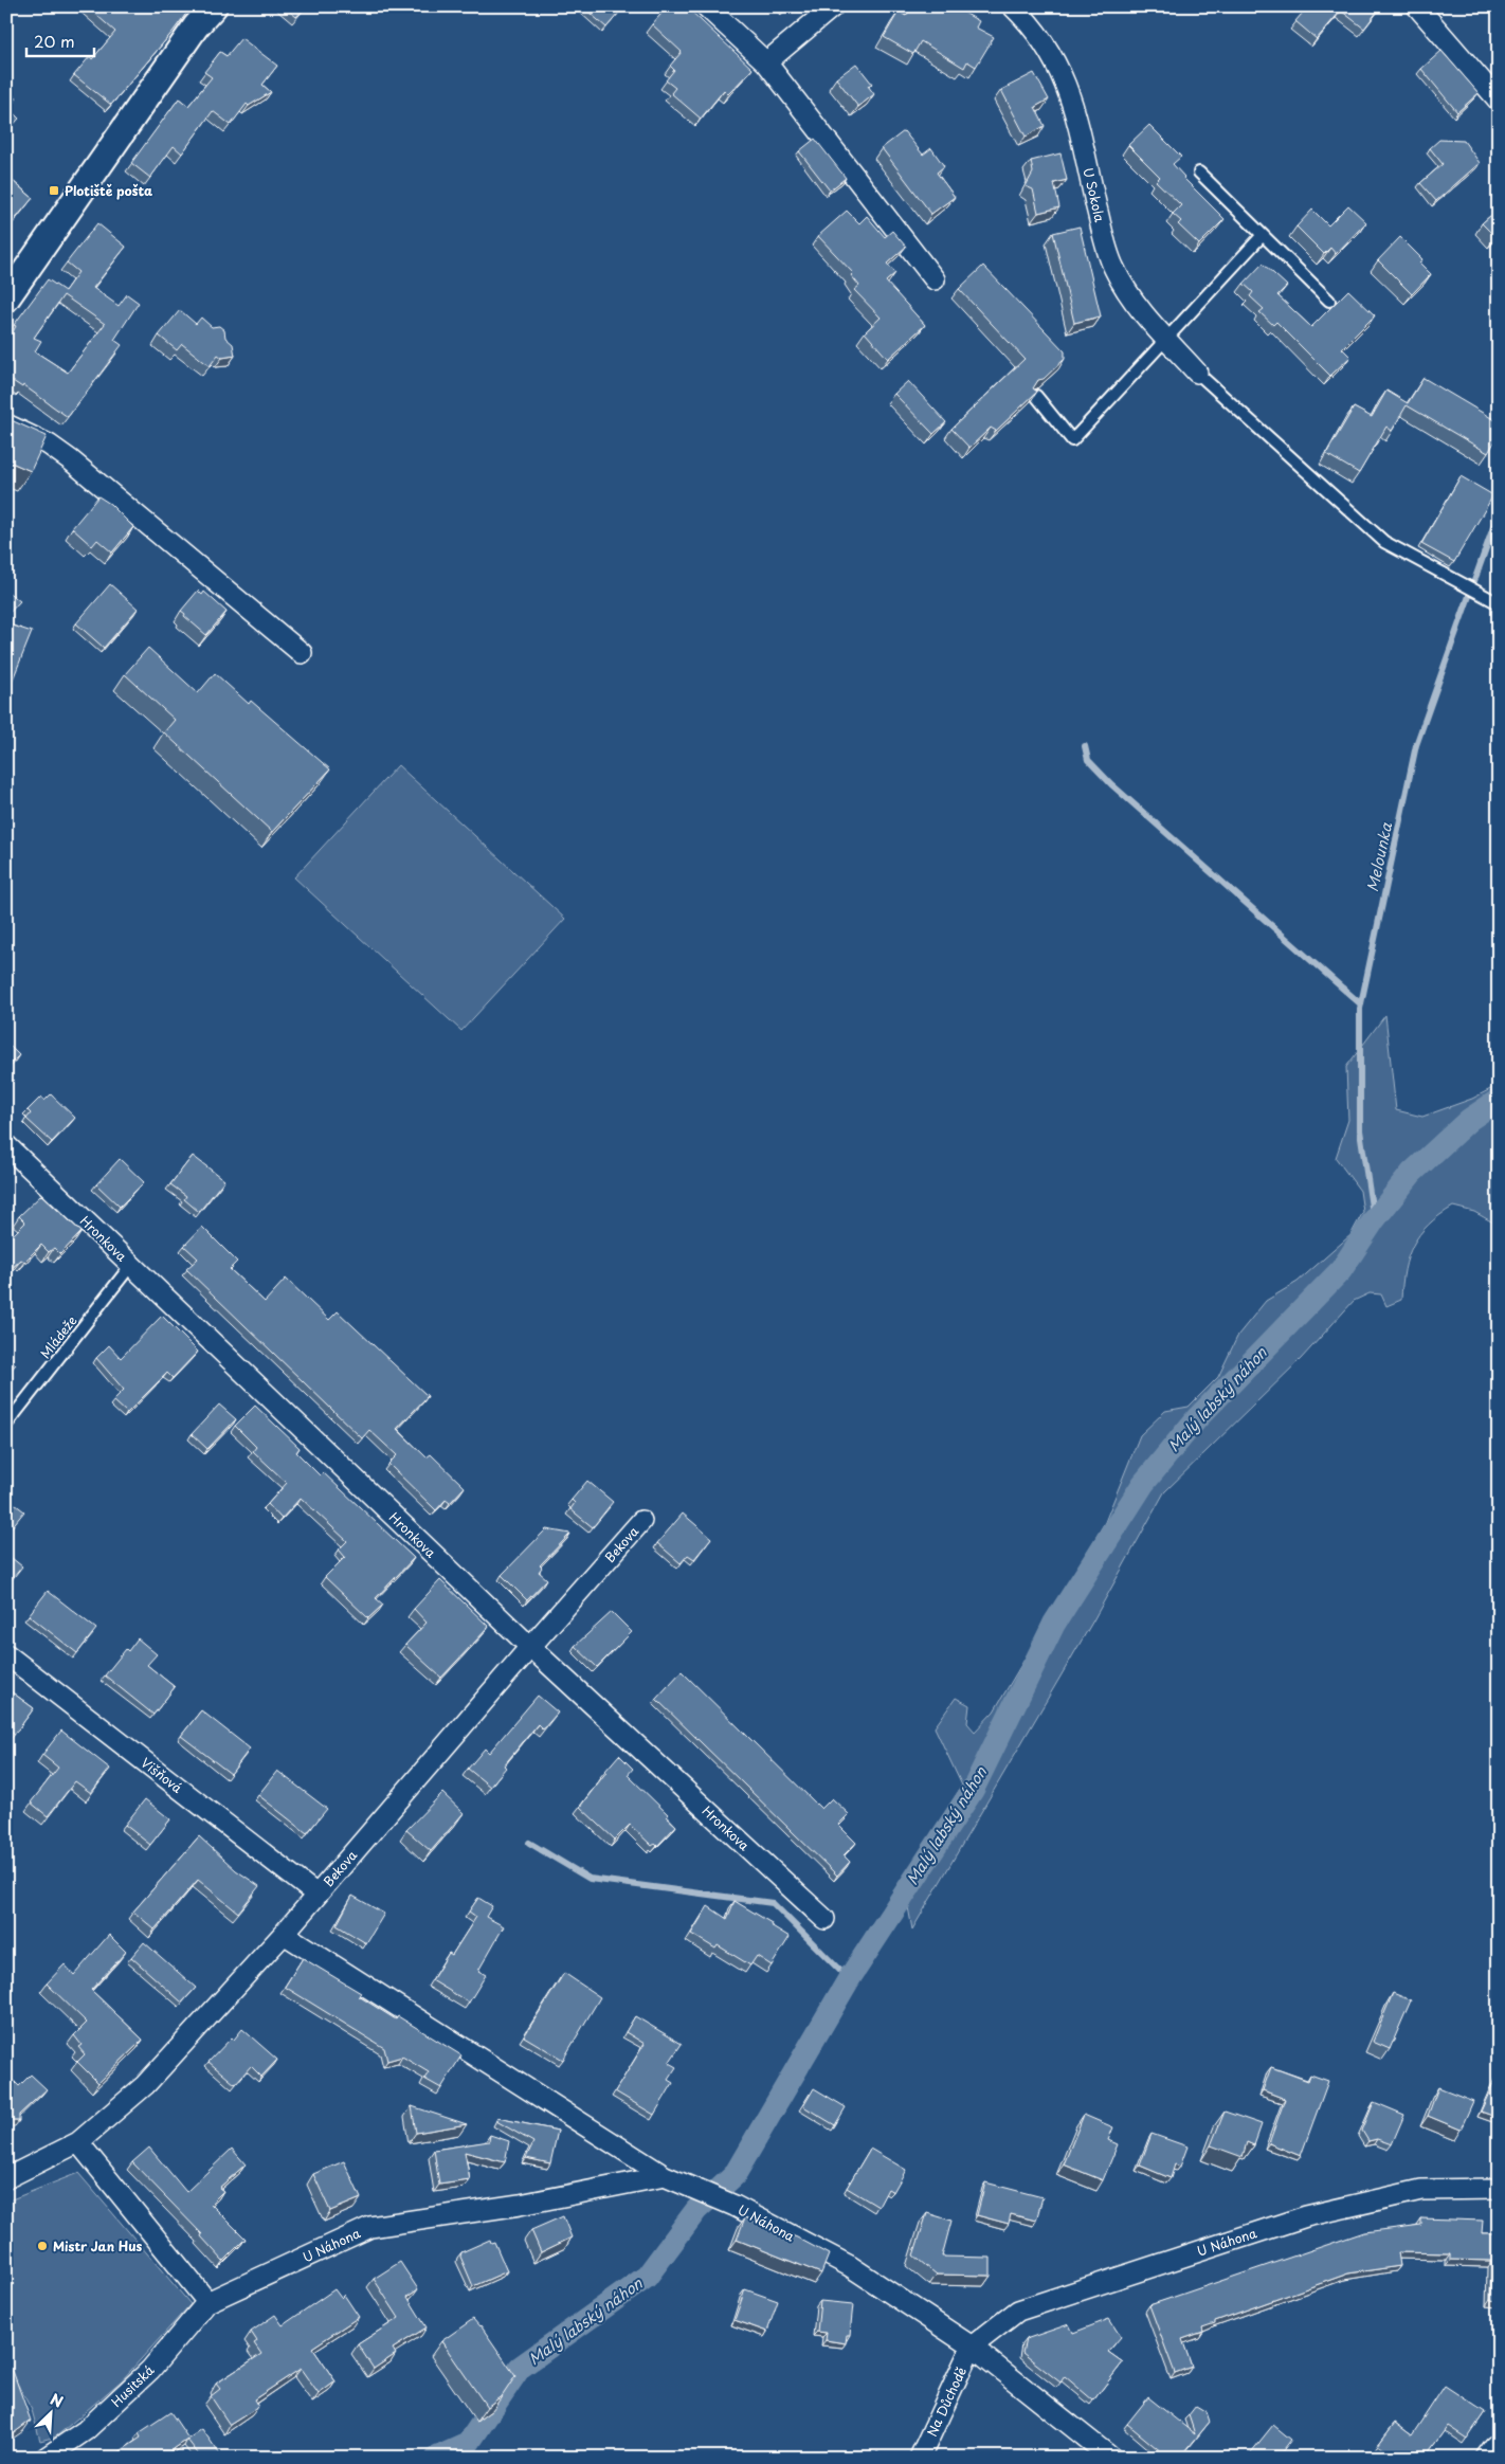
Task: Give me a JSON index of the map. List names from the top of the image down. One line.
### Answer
{"streets":{"street":["U Sokola","Hronkova","Bekova","Višňová","U Náhona","Husitská","Na Důchodě"],"lane":["Mládeže"]},"crossings":[["Hronkova","Mládeže"],["Hronkova","Bekova"],["Bekova","Višňová"],["Bekova","U Náhona"],["U Náhona","Husitská"],["U Náhona","Na Důchodě"]],"water":["Melounka","Malý labský náhon"],"places":{"transit":["Plotiště pošta"],"other":["Mistr Jan Hus"]},"scale_bar":"20 m","north":"top right"}
